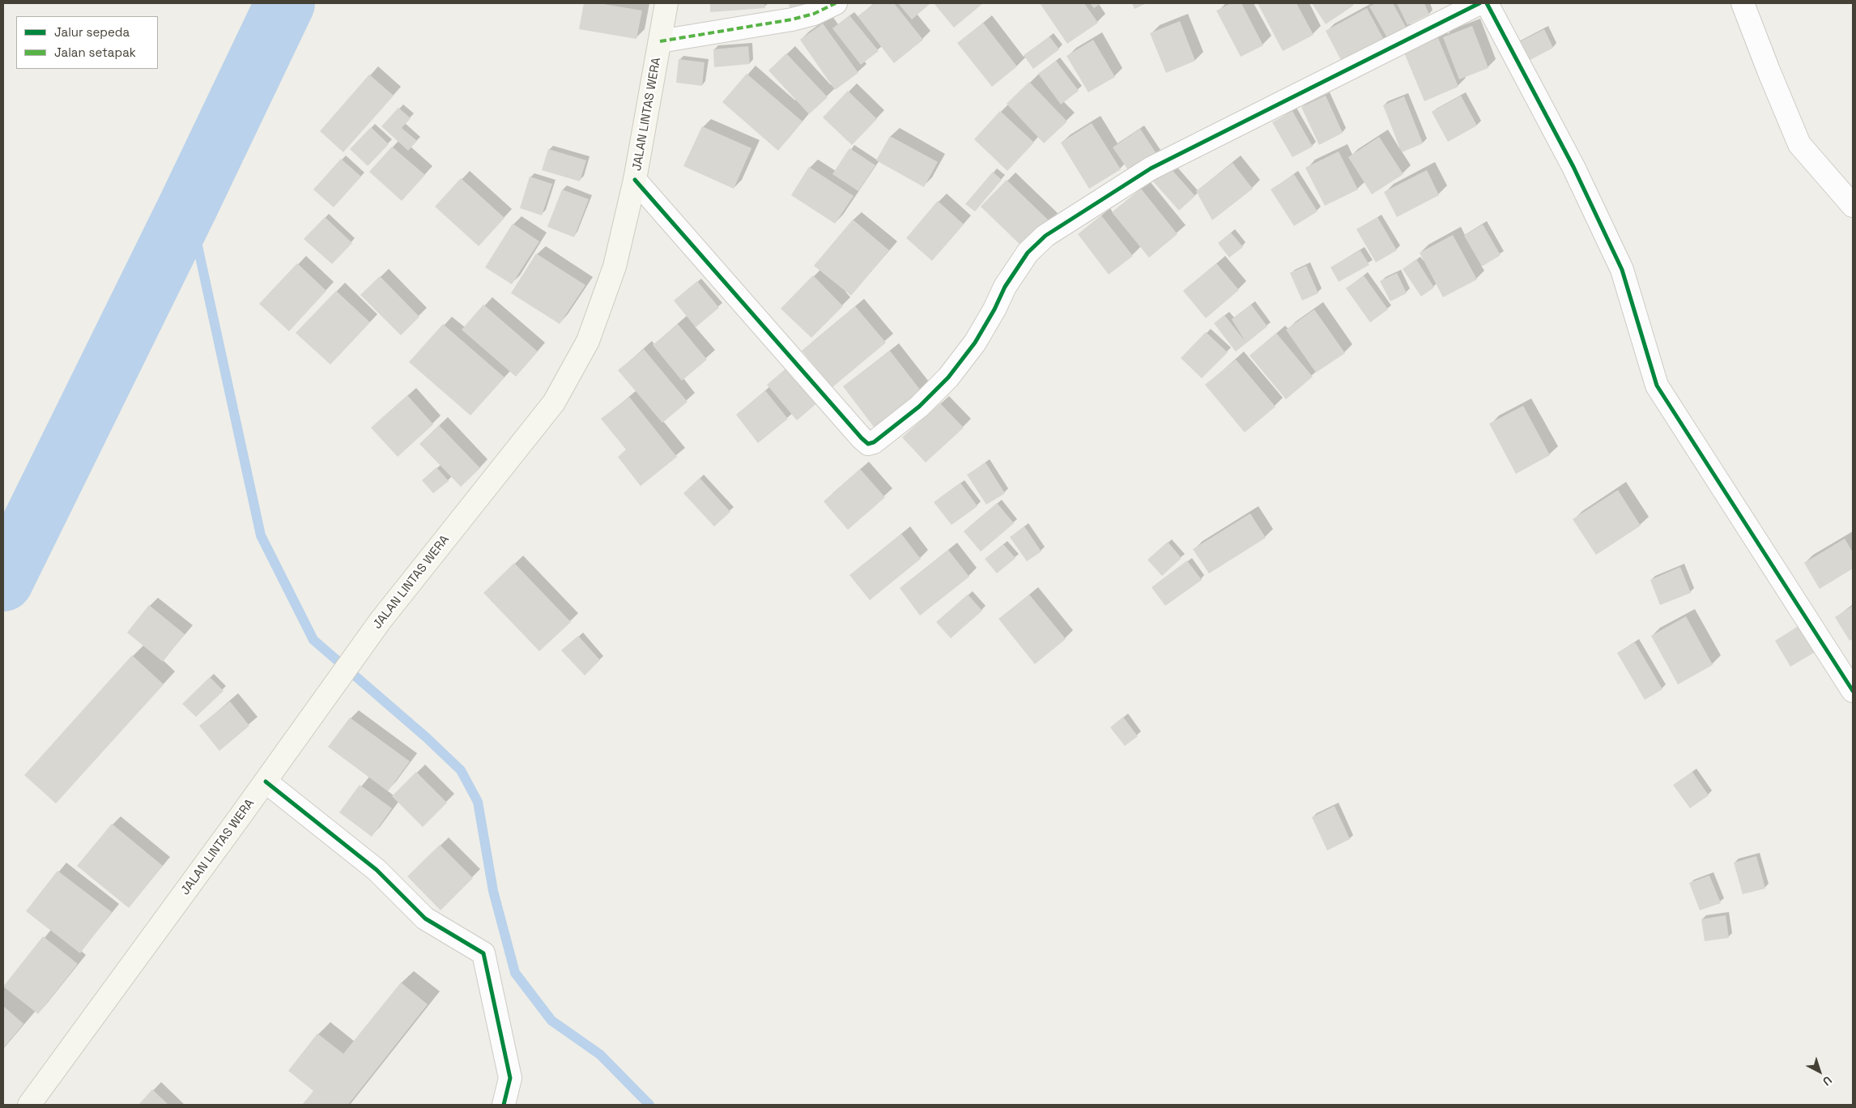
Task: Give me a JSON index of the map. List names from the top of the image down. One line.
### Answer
{"streets":{"main road":["JALAN LINTAS WERA"]},"legend":["Jalur sepeda","Jalan setapak"],"north":"bottom right"}
